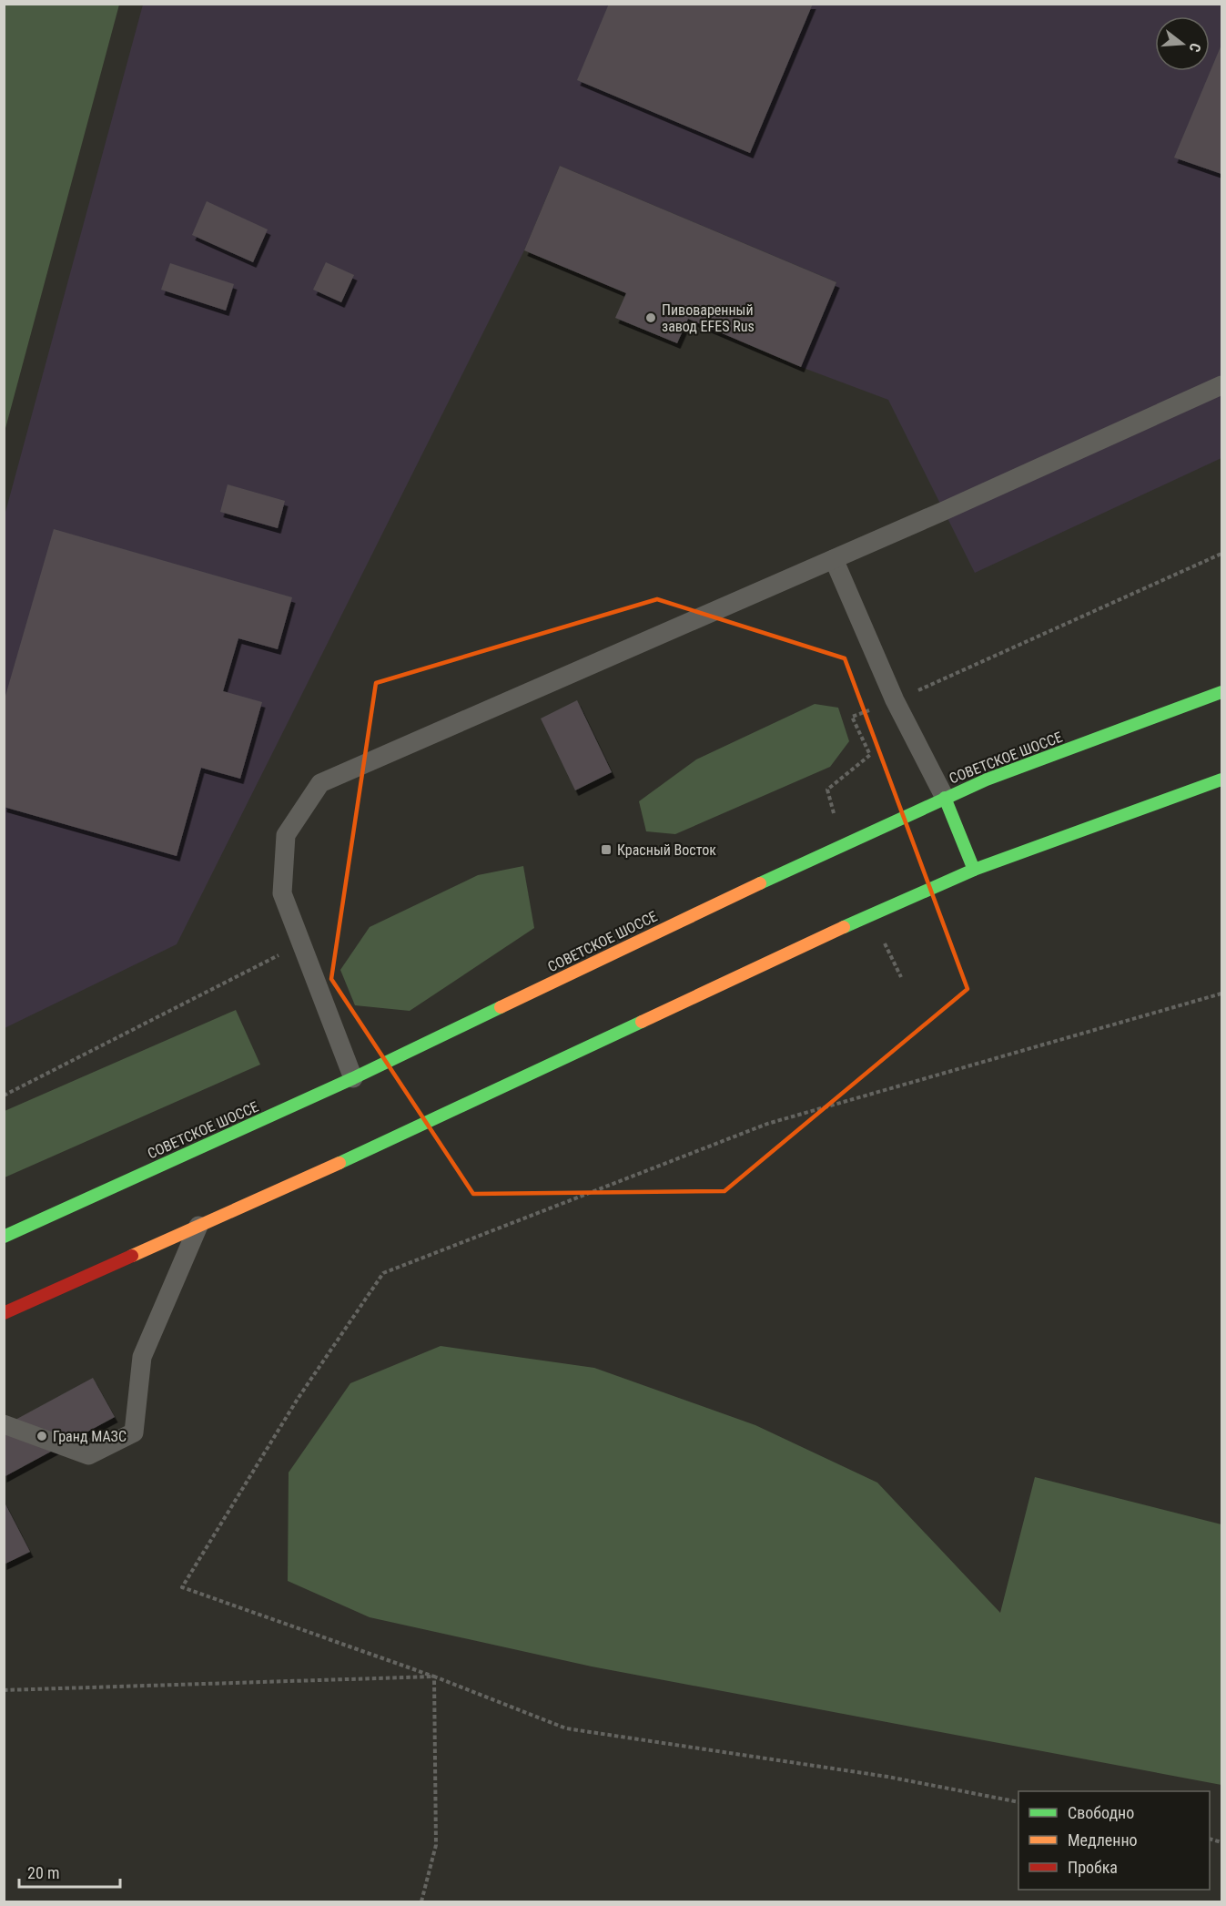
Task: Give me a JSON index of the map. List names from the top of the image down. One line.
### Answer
{"streets":{"highway":["СОВЕТСКОЕ ШОССЕ"]},"places":{"other":["Пивоваренный завод EFES Rus","Гранд МАЗС"],"transit":["Красный Восток"]},"legend":["Свободно","Медленно","Пробка"],"scale_bar":"20 m","north":"right"}
